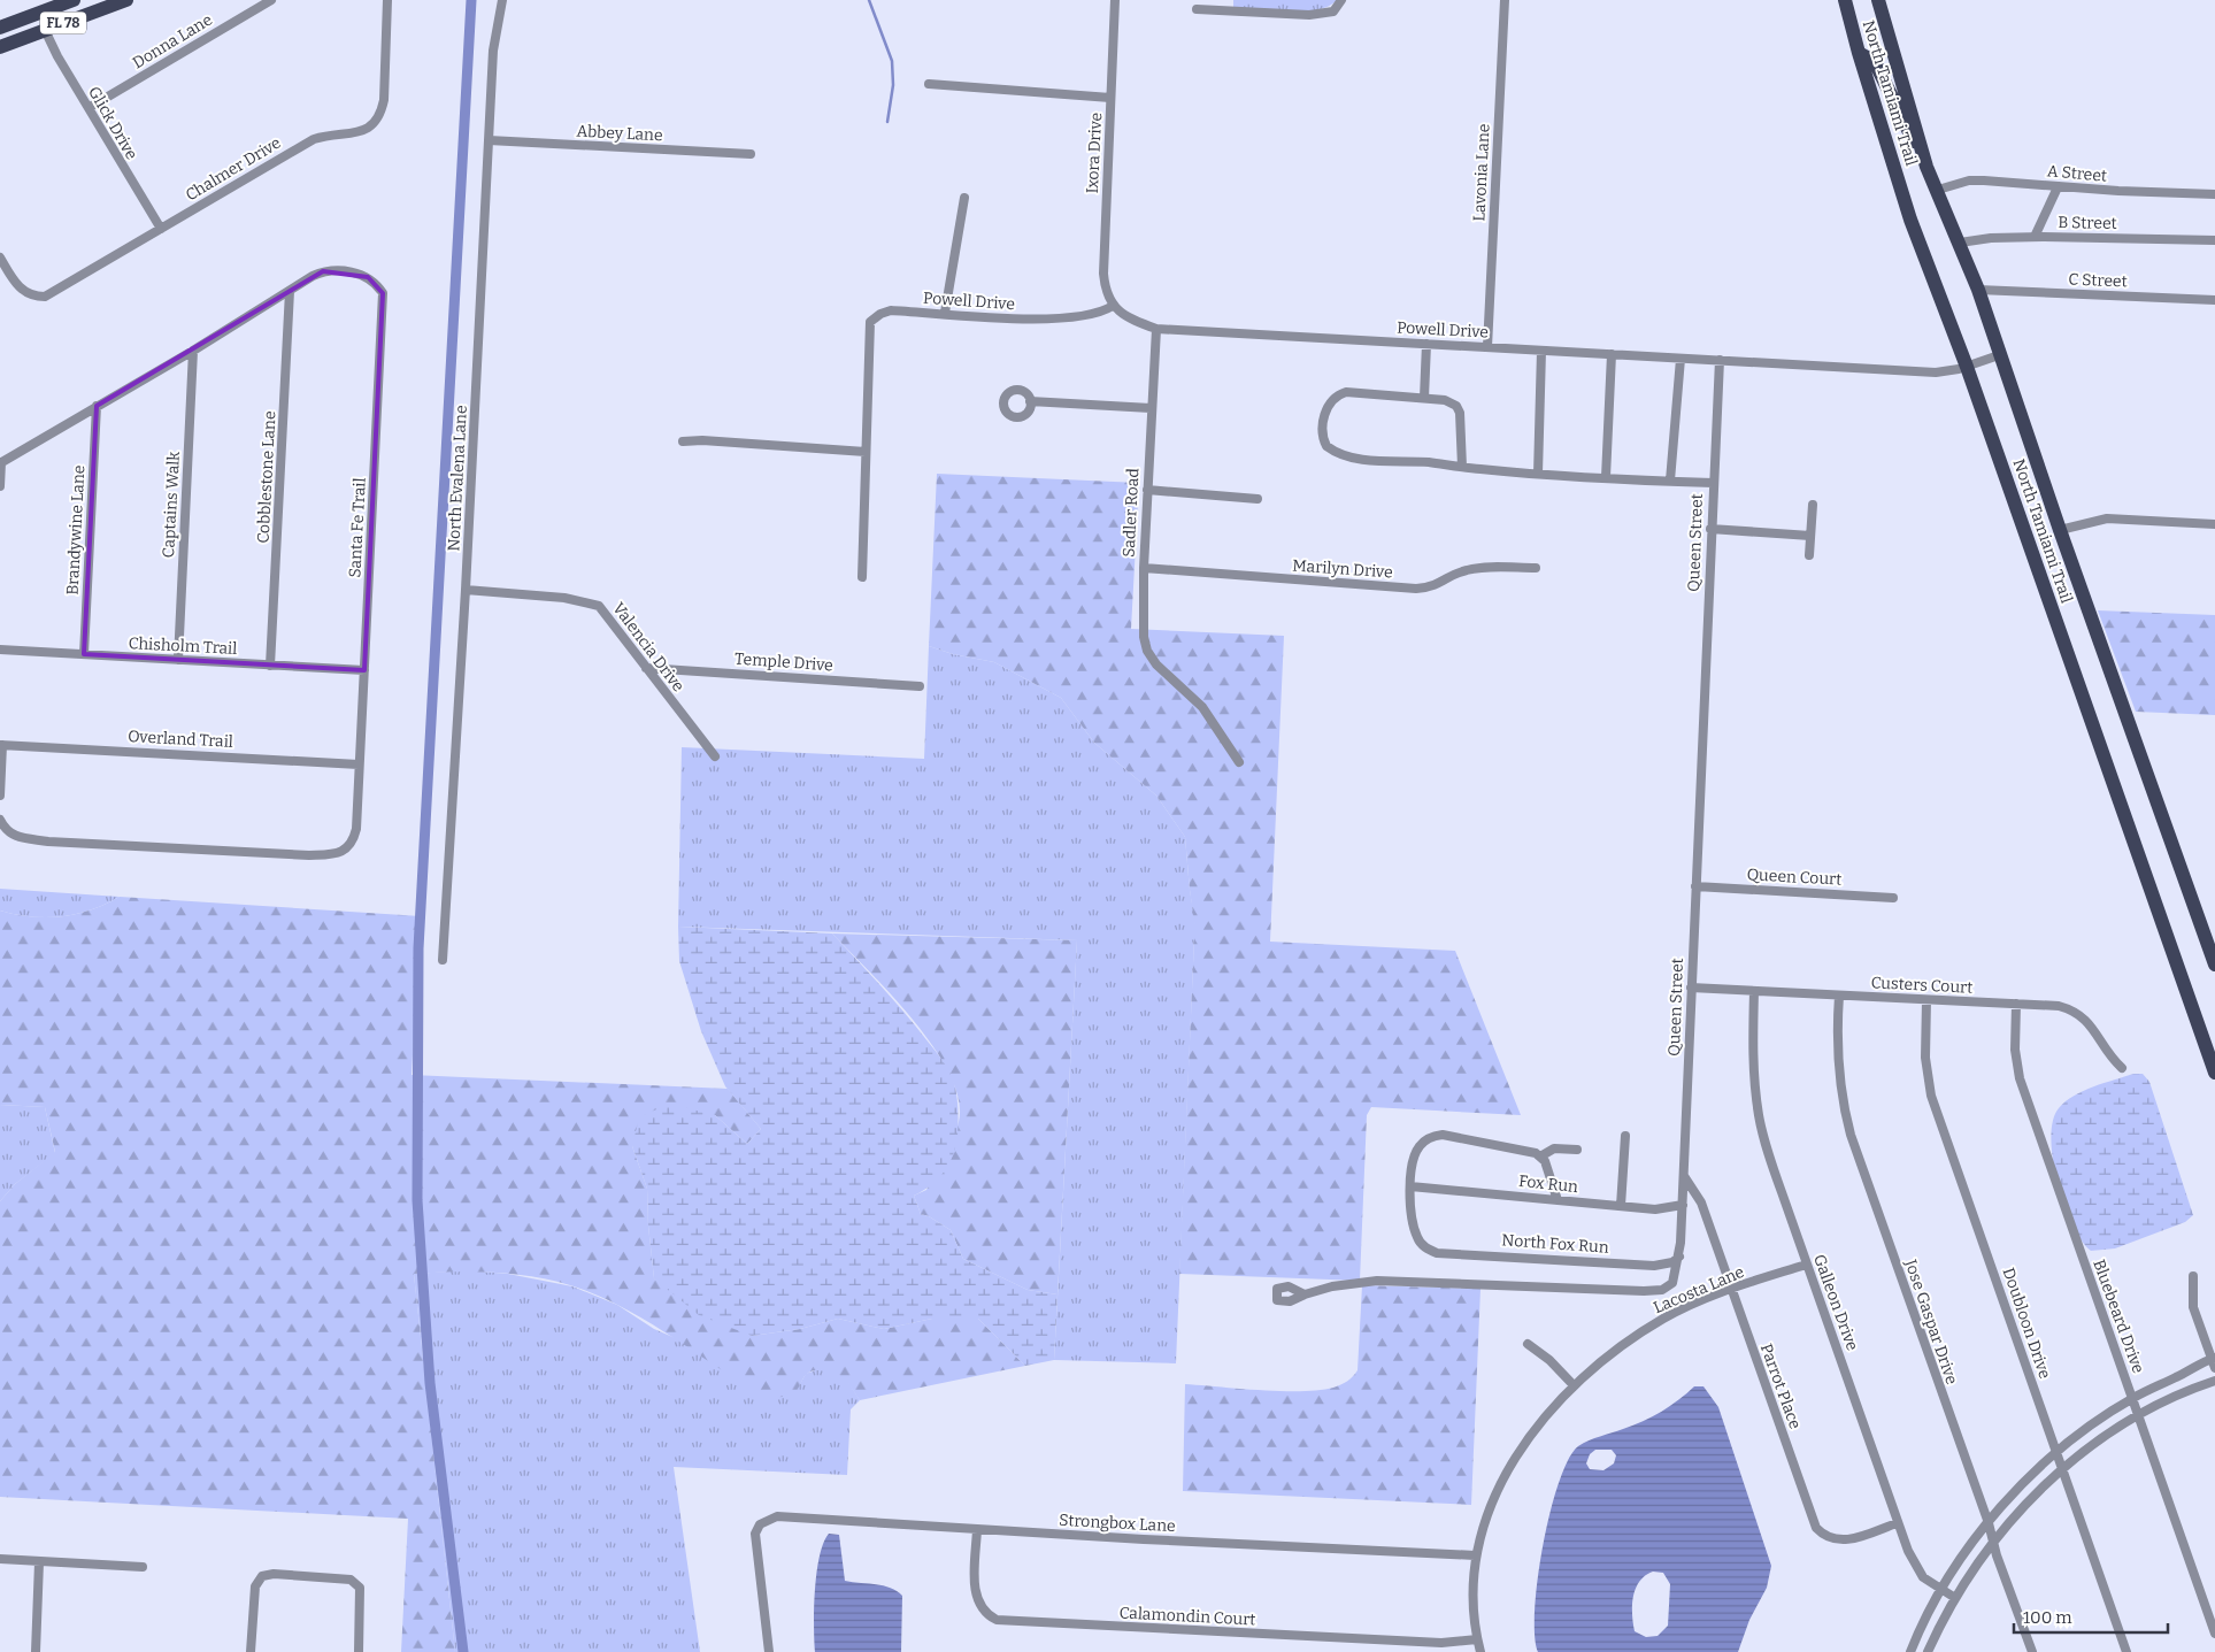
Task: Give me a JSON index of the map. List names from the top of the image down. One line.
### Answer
{"streets":{"main road":["FL 78","North Tamiami Trail"],"street":["Donna Lane","Glick Drive","Abbey Lane","Ixora Drive","Chalmer Drive","Lavonia Lane","A Street","B Street","C Street","Powell Drive","Cobblestone Lane","North Evalena Lane","Captains Walk","Sadler Road","Santa Fe Trail","Brandywine Lane","Queen Street","Marilyn Drive","Chisholm Trail","Valencia Drive","Temple Drive","Overland Trail","Queen Court","Custers Court","Fox Run","North Fox Run","Lacosta Lane","Galleon Drive","Bluebeard Drive","Jose Gaspar Drive","Doubloon Drive","Parrot Place","Strongbox Lane","Calamondin Court"]},"crossings":[["FL 78","Glick Drive"],["Donna Lane","Glick Drive"],["North Tamiami Trail","A Street"],["North Tamiami Trail","B Street"],["North Tamiami Trail","C Street"],["North Tamiami Trail","Powell Drive"],["Glick Drive","Chalmer Drive"],["Abbey Lane","North Evalena Lane"],["Ixora Drive","Powell Drive"],["Lavonia Lane","Powell Drive"],["Powell Drive","Sadler Road"],["Powell Drive","Queen Street"],["Cobblestone Lane","Santa Fe Trail"],["Cobblestone Lane","Chisholm Trail"],["North Evalena Lane","Valencia Drive"],["Captains Walk","Santa Fe Trail"],["Captains Walk","Chisholm Trail"],["Sadler Road","Marilyn Drive"],["Santa Fe Trail","Brandywine Lane"],["Santa Fe Trail","Chisholm Trail"],["Santa Fe Trail","Overland Trail"],["Brandywine Lane","Chisholm Trail"],["Queen Street","Queen Court"],["Queen Street","Custers Court"],["Queen Street","Fox Run"],["Queen Street","North Fox Run"],["Queen Street","Parrot Place"],["Valencia Drive","Temple Drive"],["Custers Court","Galleon Drive"],["Custers Court","Bluebeard Drive"],["Custers Court","Jose Gaspar Drive"],["Custers Court","Doubloon Drive"],["Fox Run","North Fox Run"],["Lacosta Lane","Galleon Drive"],["Lacosta Lane","Parrot Place"],["Lacosta Lane","Strongbox Lane"],["Lacosta Lane","Calamondin Court"],["Galleon Drive","Parrot Place"],["Strongbox Lane","Calamondin Court"]],"scale_bar":"100 m"}
